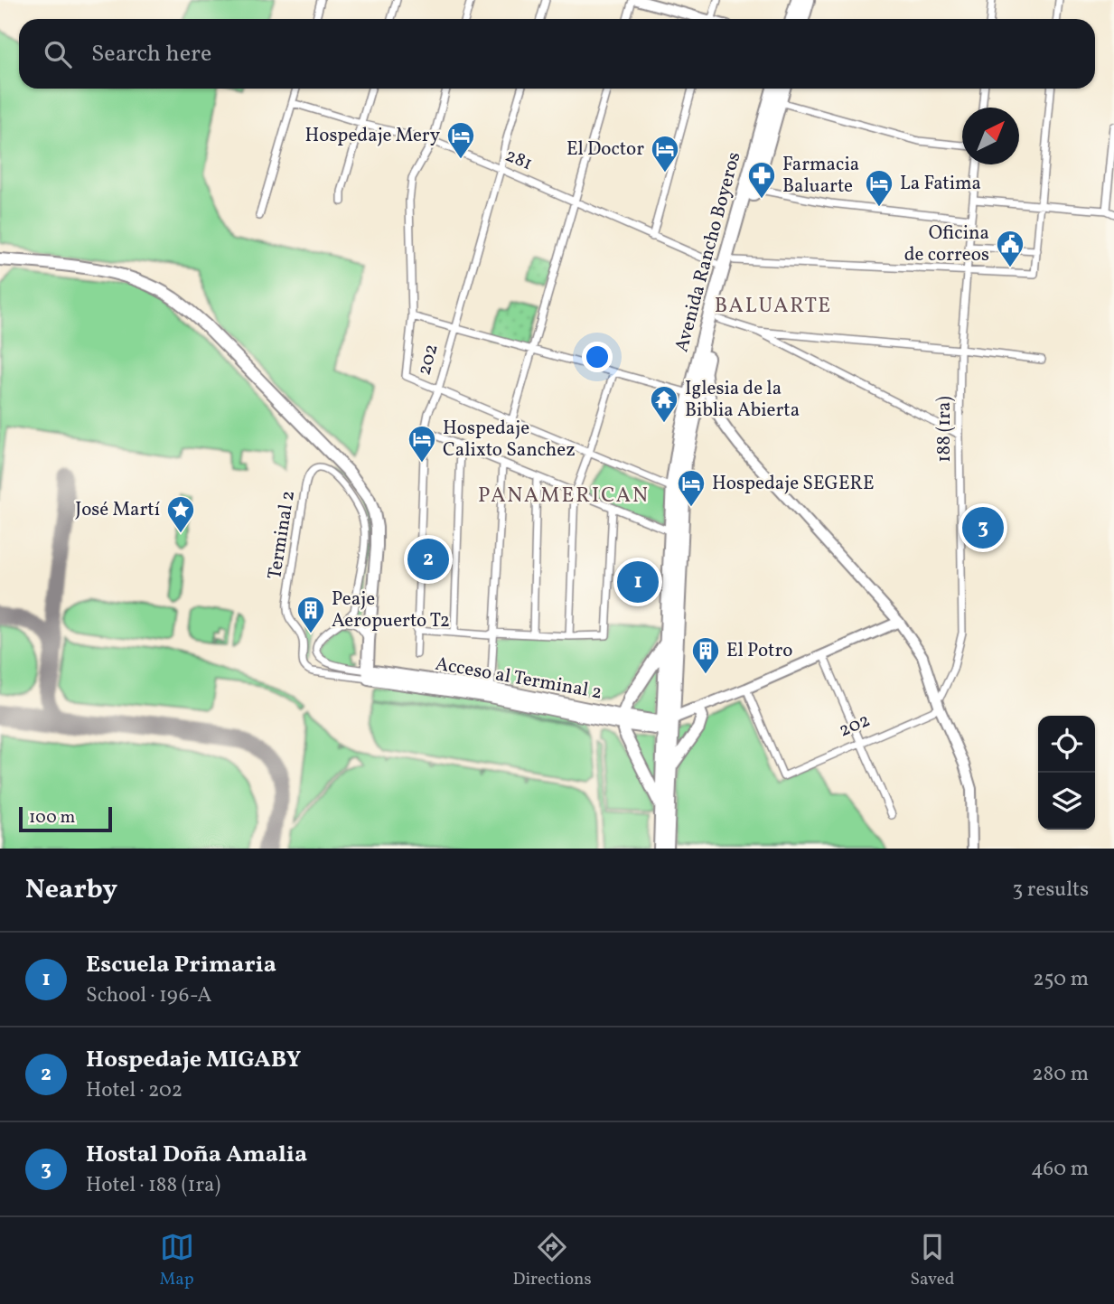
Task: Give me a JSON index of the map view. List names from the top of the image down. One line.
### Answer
{"streets":{"highway":["Avenida Rancho Boyeros"],"main road":["Acceso al Terminal 2"],"street":["281","202","188 (1ra)","Terminal 2"]},"crossings":[["281","Avenida Rancho Boyeros"],["281","202"],["Avenida Rancho Boyeros","Acceso al Terminal 2"],["202","188 (1ra)"],["Terminal 2","Acceso al Terminal 2"]],"districts":["BALUARTE","PANAMERICAN"],"places":{"hotel":["Hospedaje Mery","El Doctor","La Fatima","Hospedaje Calixto Sanchez","Hospedaje SEGERE"],"pharmacy":["Farmacia Baluarte"],"public building":["Oficina de correos"],"temple":["Iglesia de la Biblia Abierta"],"place":["José Martí"],"building":["Peaje Aeropuerto T2","El Potro"]},"scale_bar":"100 m","north":"top right","page":{"search":"Search here","pins":["3","2","1"],"scale":"100 m","heading":["Nearby","3 results"],"list":[{"mark":"1","name":"Escuela Primaria","note":"School · 196-A","value":"250 m"},{"mark":"2","name":"Hospedaje MIGABY","note":"Hotel · 202","value":"280 m"},{"mark":"3","name":"Hostal Doña Amalia","note":"Hotel · 188 (1ra)","value":"460 m"}],"nav":["Map","Directions","Saved"]}}
